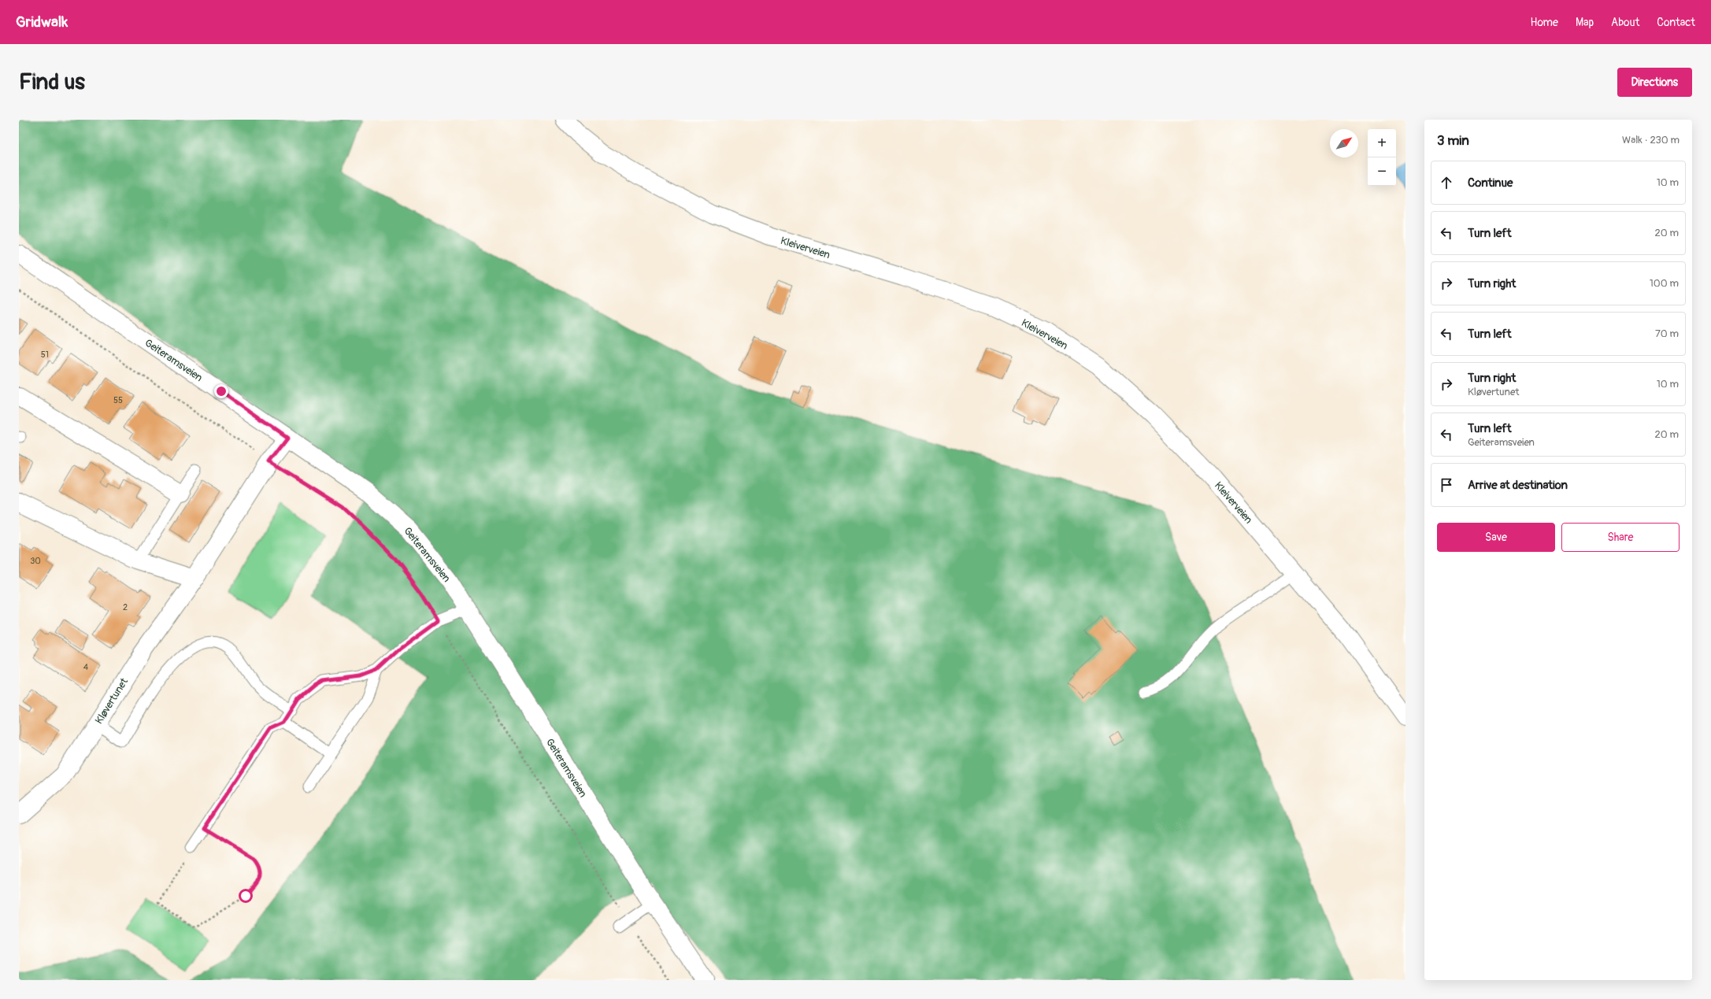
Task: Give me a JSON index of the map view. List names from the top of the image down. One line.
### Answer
{"streets":{"street":["Kleiverveien","Geiteramsveien","Kløvertunet"]},"crossings":[["Geiteramsveien","Kløvertunet"]],"house_numbers":["51","55","30","2","4"],"north":"top right","page":{"header":"Gridwalk","nav":["Home","Map","About","Contact"],"buttons":["Directions",["Save","Share"]],"title":"Find us","heading":["3 min","Walk · 230 m"],"map_buttons":["+","−"],"list":[["Continue","10 m"],["Turn left","20 m"],["Turn right","100 m"],["Turn left","70 m"],["Turn right","Kløvertunet","10 m"],["Turn left","Geiteramsveien","20 m"],"Arrive at destination"]}}
